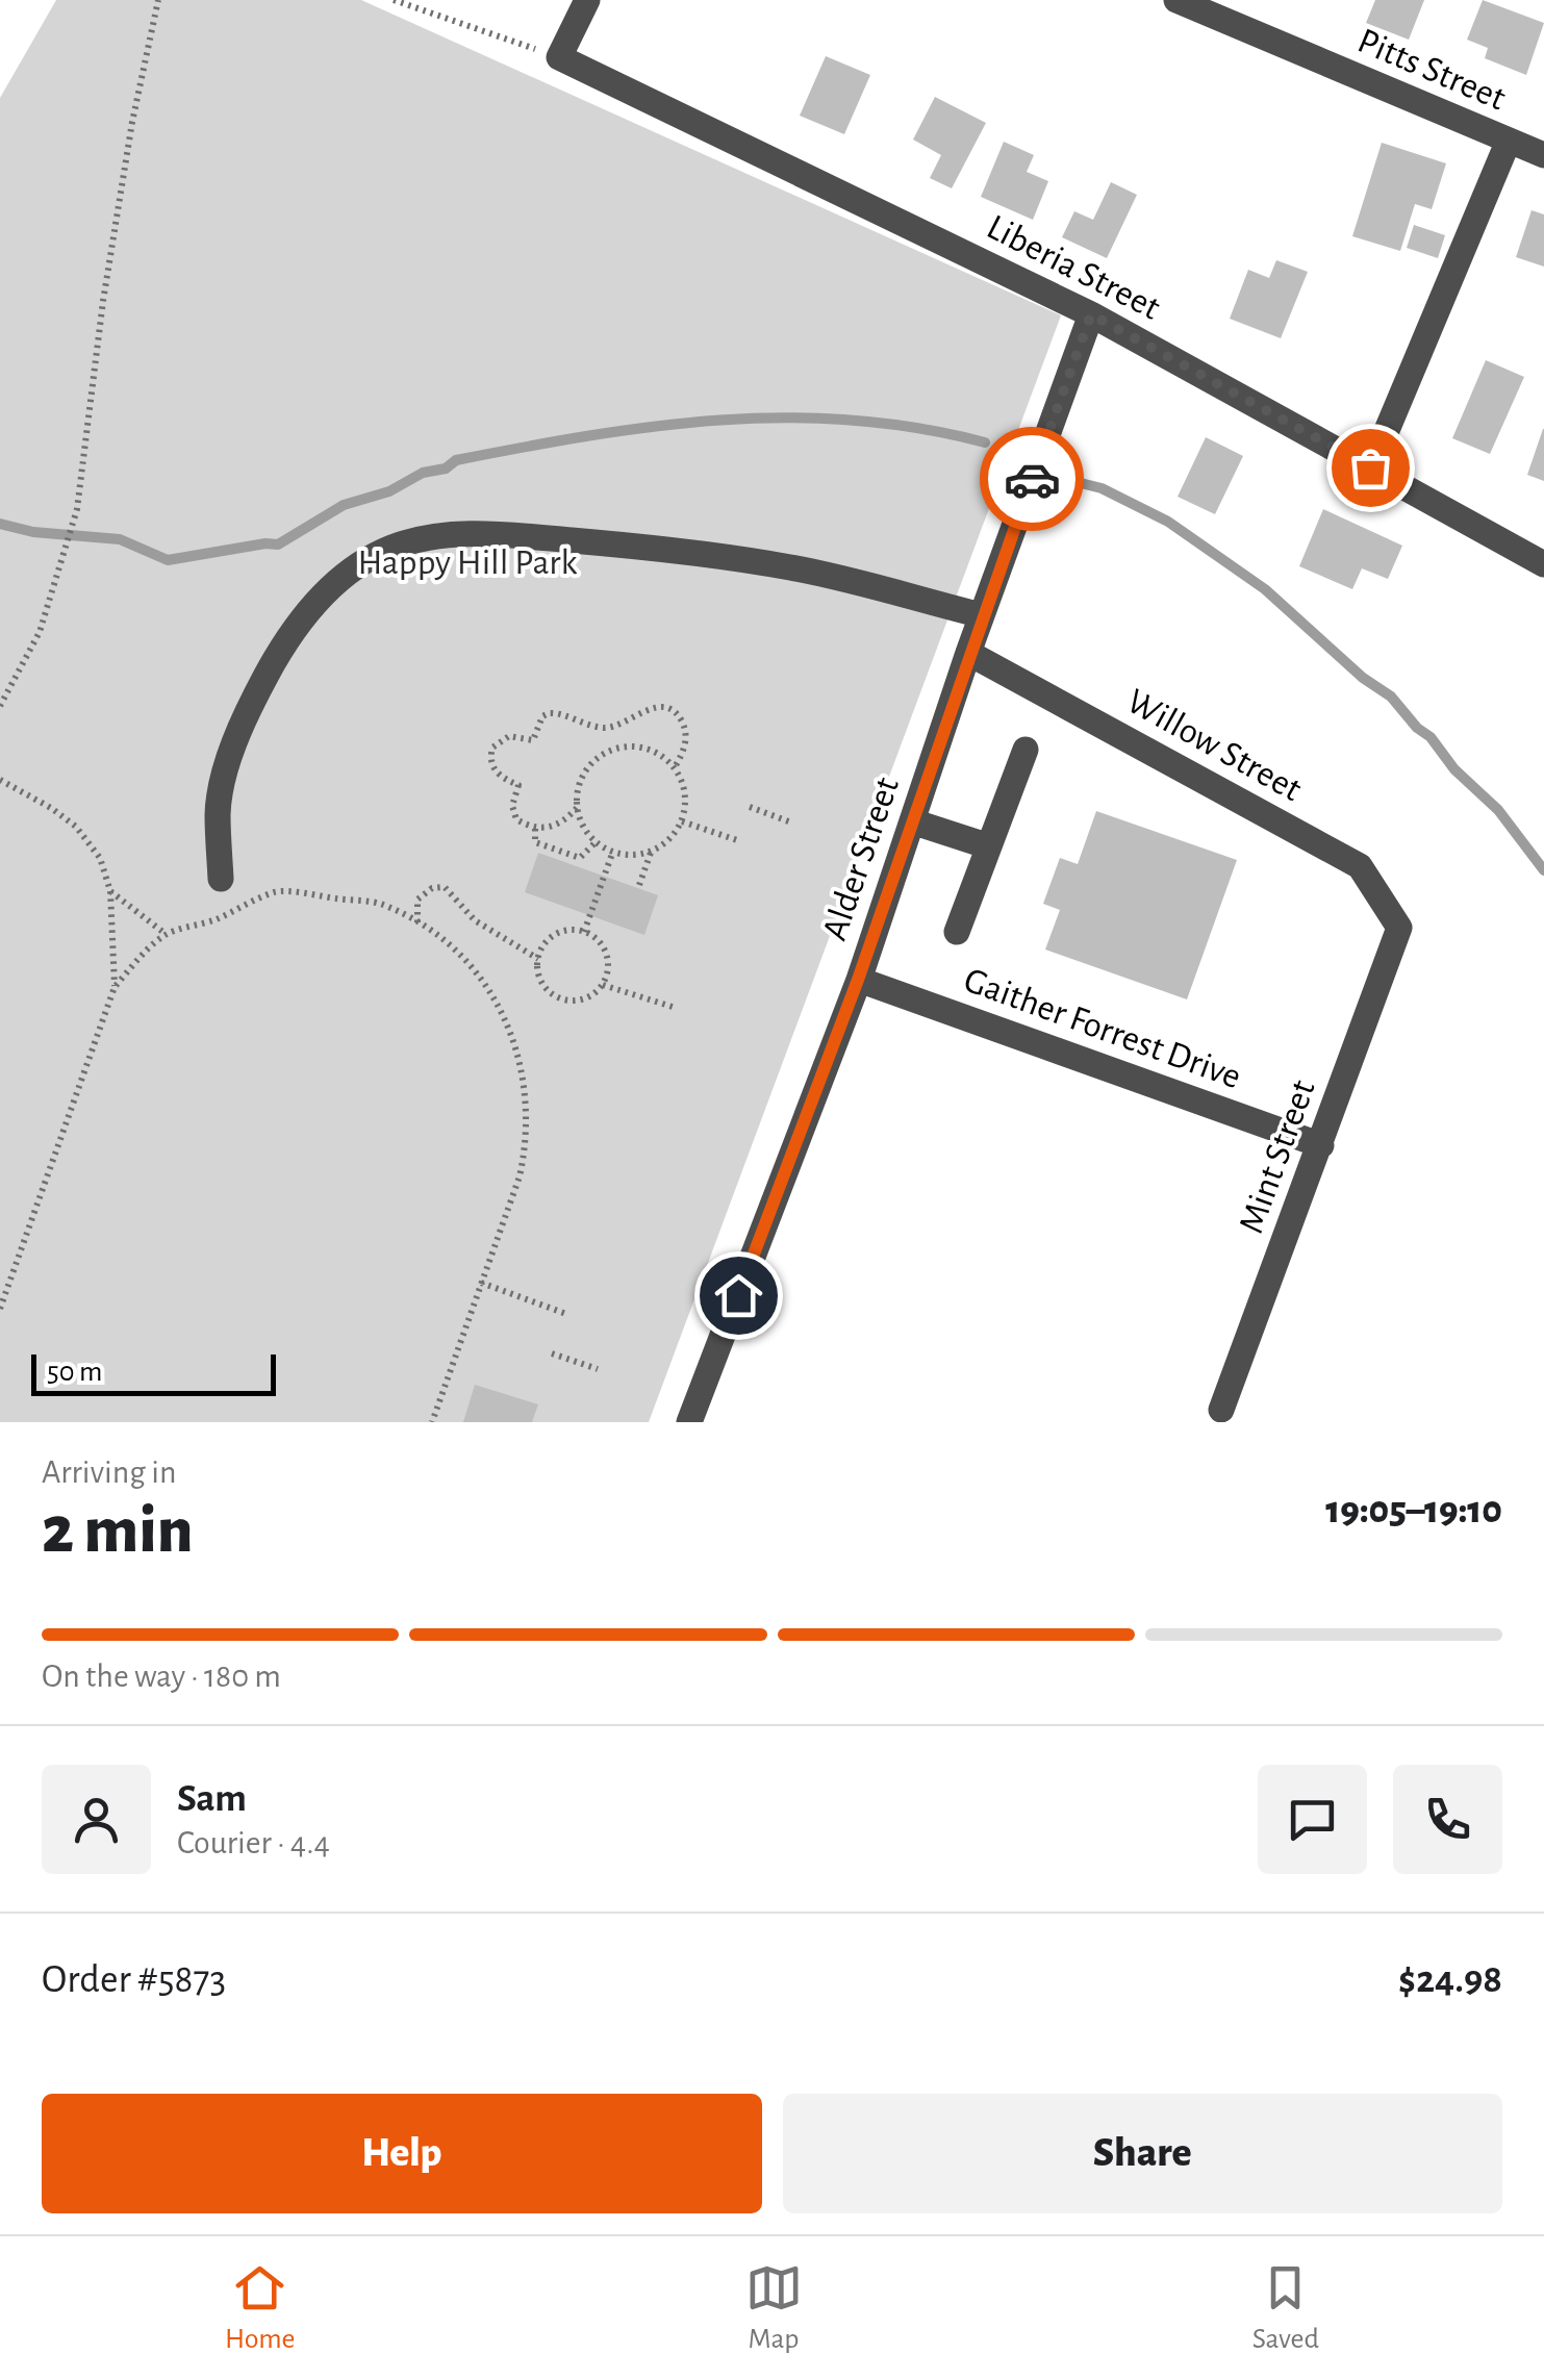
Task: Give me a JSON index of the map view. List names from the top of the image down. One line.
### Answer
{"streets":{"street":["Pitts Street","Liberia Street","Willow Street","Alder Street","Gaither Forrest Drive","Mint Street"]},"crossings":[["Liberia Street","Alder Street"],["Willow Street","Alder Street"],["Willow Street","Mint Street"],["Alder Street","Gaither Forrest Drive"],["Gaither Forrest Drive","Mint Street"]],"parks":["Happy Hill Park"],"scale_bar":"50 m","page":{"scale":"50 m","heading":["2 min","Arriving in","19:05–19:10"],"panel":["Sam","Courier · 4.4","Order #5873","$24.98"],"bar":"On the way · 180 m","buttons":["Help","Share"],"tabs":["Home","Map","Saved"]}}
